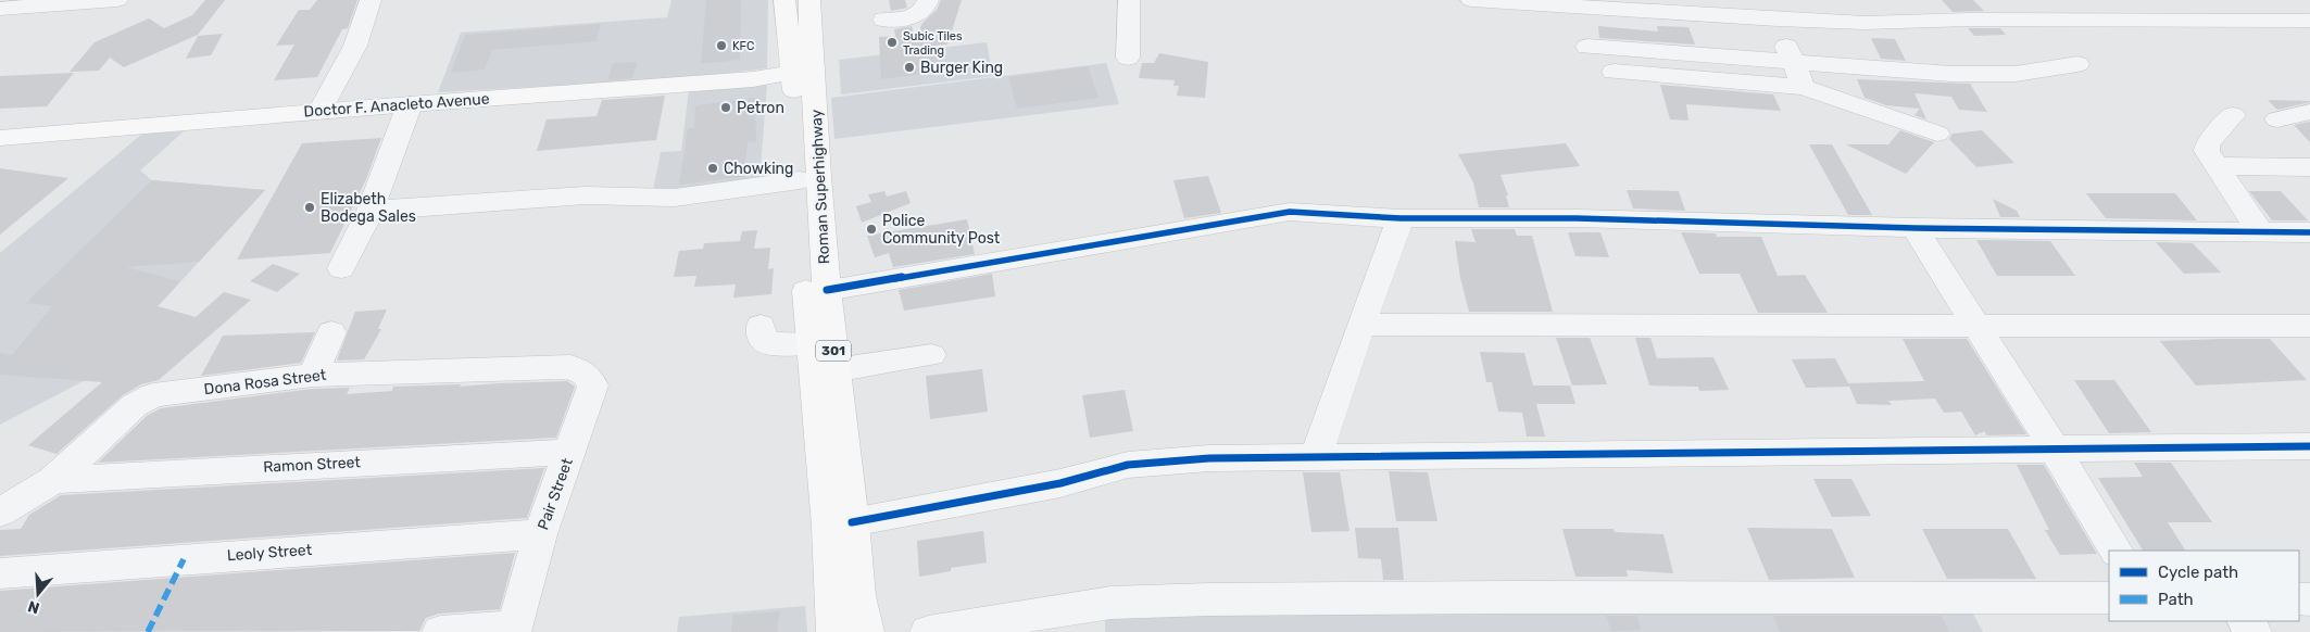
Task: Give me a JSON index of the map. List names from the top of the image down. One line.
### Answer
{"streets":{"main road":["Doctor F. Anacleto Avenue","Roman Superhighway","301"],"street":["Dona Rosa Street","Ramon Street","Pair Street","Leoly Street"]},"crossings":[["Doctor F. Anacleto Avenue","Roman Superhighway"],["Dona Rosa Street","Ramon Street"],["Dona Rosa Street","Pair Street"],["Ramon Street","Pair Street"],["Pair Street","Leoly Street"]],"places":["Subic Tiles Trading","KFC","Burger King","Petron","Chowking","Elizabeth Bodega Sales","Police Community Post"],"legend":["Cycle path","Path"],"north":"bottom"}
